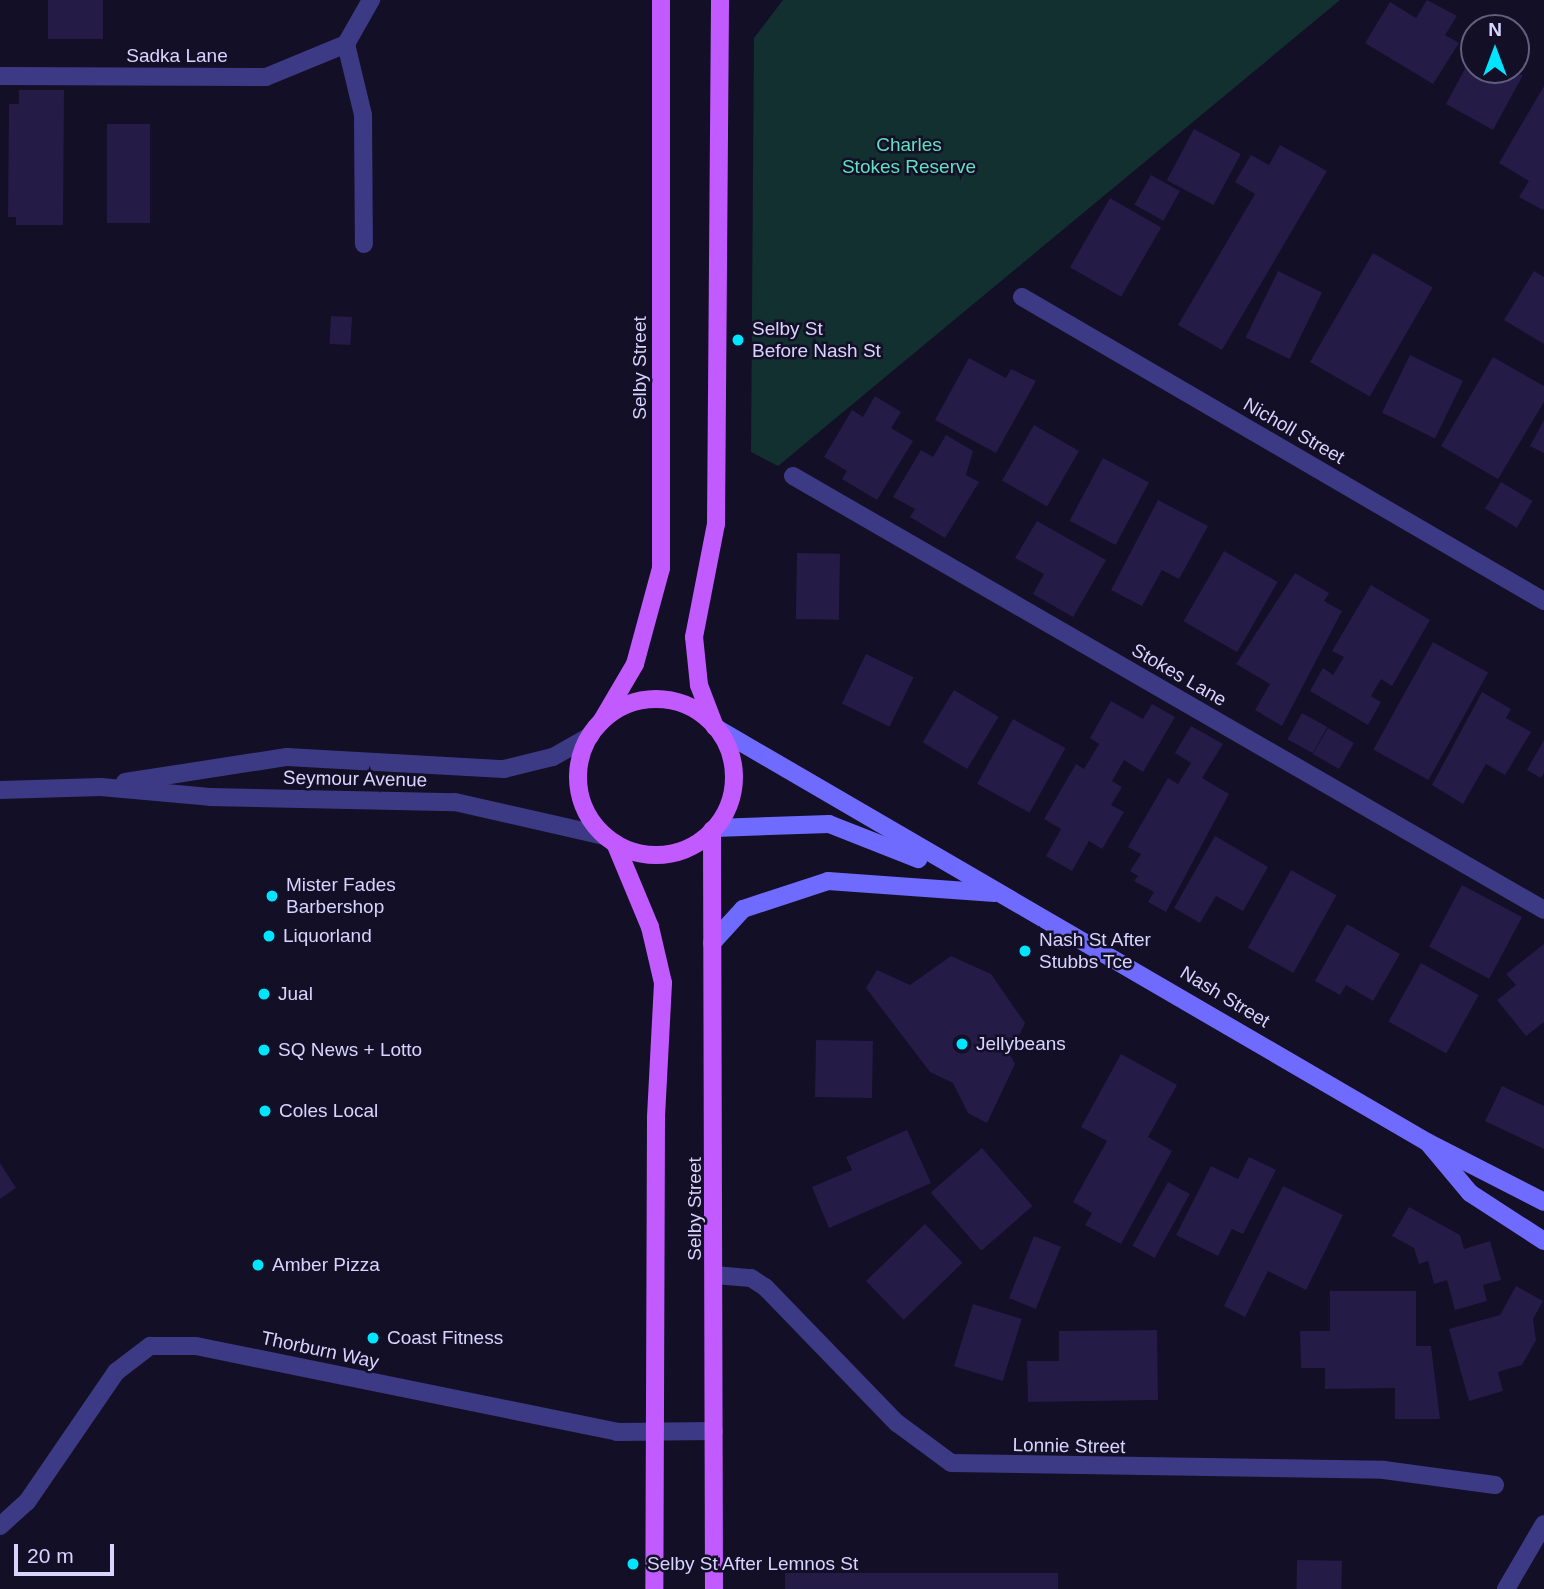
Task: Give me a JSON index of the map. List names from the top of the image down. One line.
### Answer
{"streets":{"main road":["Selby Street","Nash Street"],"street":["Sadka Lane","Nicholl Street","Stokes Lane","Seymour Avenue","Thorburn Way","Lonnie Street"]},"crossings":[["Selby Street","Seymour Avenue"],["Selby Street","Nash Street"],["Selby Street","Thorburn Way"],["Selby Street","Lonnie Street"],["Seymour Avenue","Nash Street"]],"parks":["Charles Stokes Reserve"],"places":["Selby St Before Nash St","Mister Fades Barbershop","Liquorland","Nash St After Stubbs Tce","Jual","Jellybeans","SQ News + Lotto","Coles Local","Amber Pizza","Coast Fitness","Selby St After Lemnos St"],"scale_bar":"20 m","north":"top"}
